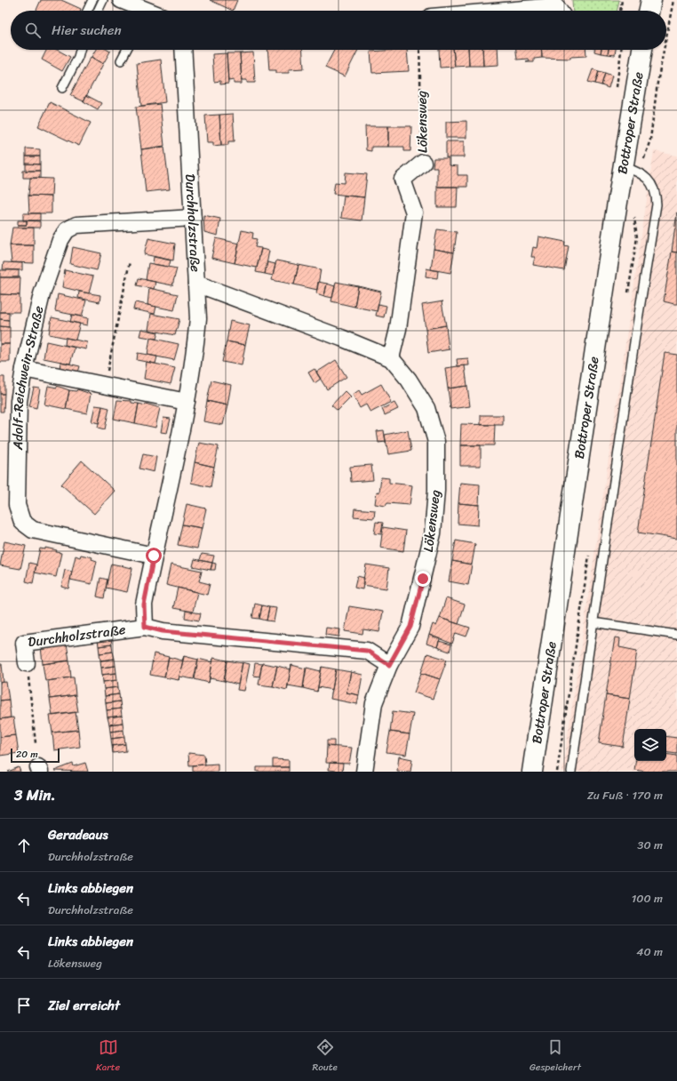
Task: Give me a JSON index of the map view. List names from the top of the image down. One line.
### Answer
{"streets":{"main road":["Bottroper Straße"],"street":["Lökensweg","Durchholzstraße","Adolf-Reichwein-Straße"]},"crossings":[["Lökensweg","Durchholzstraße"],["Durchholzstraße","Adolf-Reichwein-Straße"]],"scale_bar":"20 m","page":{"search":"Hier suchen","scale":"20 m","heading":["3 Min.","Zu Fuß · 170 m"],"list":[["Geradeaus","Durchholzstraße","30 m"],["Links abbiegen","Durchholzstraße","100 m"],["Links abbiegen","Lökensweg","40 m"],"Ziel erreicht"],"nav":["Karte","Route","Gespeichert"]}}
